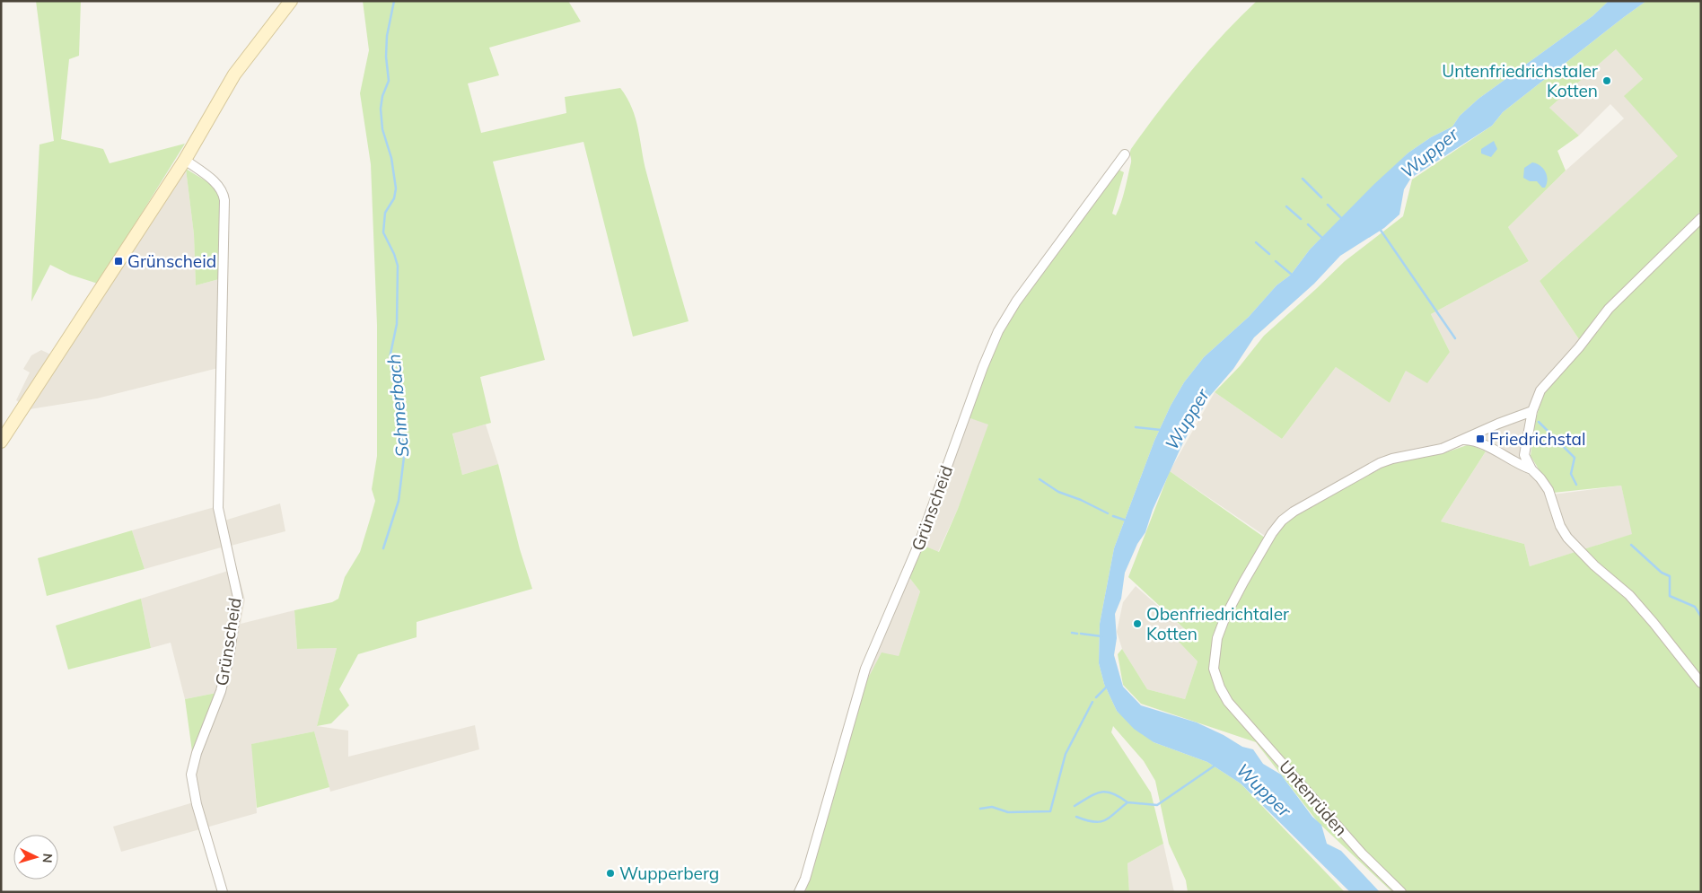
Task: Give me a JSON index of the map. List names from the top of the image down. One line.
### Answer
{"streets":{"street":["Grünscheid","Untenrüden"]},"water":["Wupper","Schmerbach"],"places":{"other":["Untenfriedrichstaler Kotten","Obenfriedrichtaler Kotten","Wupperberg"],"transit":["Grünscheid","Friedrichstal"]},"north":"right"}
